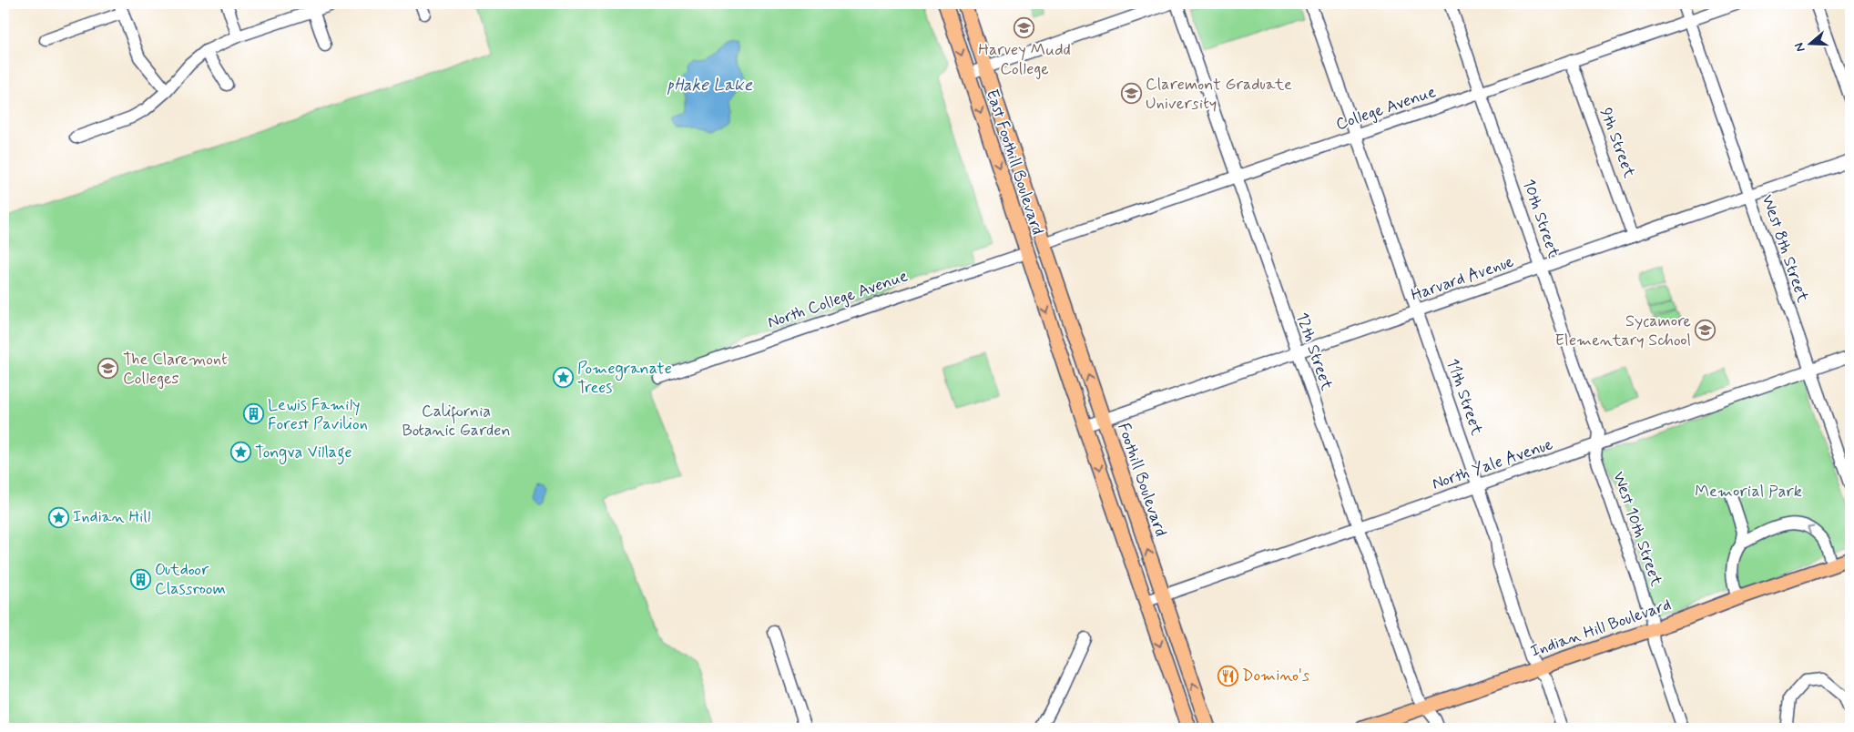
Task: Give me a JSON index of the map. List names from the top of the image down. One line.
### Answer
{"streets":{"main road":["East Foothill Boulevard","Foothill Boulevard","Indian Hill Boulevard"],"street":["College Avenue","9th Street","10th Street","West 8th Street","Harvard Avenue","North College Avenue","12th Street","11th Street","North Yale Avenue","West 10th Street"]},"crossings":[["College Avenue","9th Street"],["College Avenue","East Foothill Boulevard"],["College Avenue","10th Street"],["College Avenue","West 8th Street"],["College Avenue","12th Street"],["College Avenue","11th Street"],["College Avenue","Foothill Boulevard"],["9th Street","Harvard Avenue"],["East Foothill Boulevard","North College Avenue"],["East Foothill Boulevard","Foothill Boulevard"],["10th Street","Harvard Avenue"],["10th Street","North Yale Avenue"],["10th Street","West 10th Street"],["West 8th Street","Harvard Avenue"],["West 8th Street","North Yale Avenue"],["Harvard Avenue","12th Street"],["Harvard Avenue","11th Street"],["Harvard Avenue","Foothill Boulevard"],["12th Street","North Yale Avenue"],["12th Street","Indian Hill Boulevard"],["11th Street","North Yale Avenue"],["11th Street","Indian Hill Boulevard"],["North Yale Avenue","Foothill Boulevard"],["North Yale Avenue","West 10th Street"],["West 10th Street","Indian Hill Boulevard"]],"water":["pHake Lake"],"parks":["California Botanic Garden","Memorial Park"],"places":{"school or university":["Harvey Mudd College","Claremont Graduate University","Sycamore Elementary School","The Claremont Colleges"],"place":["Pomegranate Trees","Tongva Village","Indian Hill"],"building":["Lewis Family Forest Pavilion","Outdoor Classroom"],"restaurant":["Domino's"]},"north":"left"}
